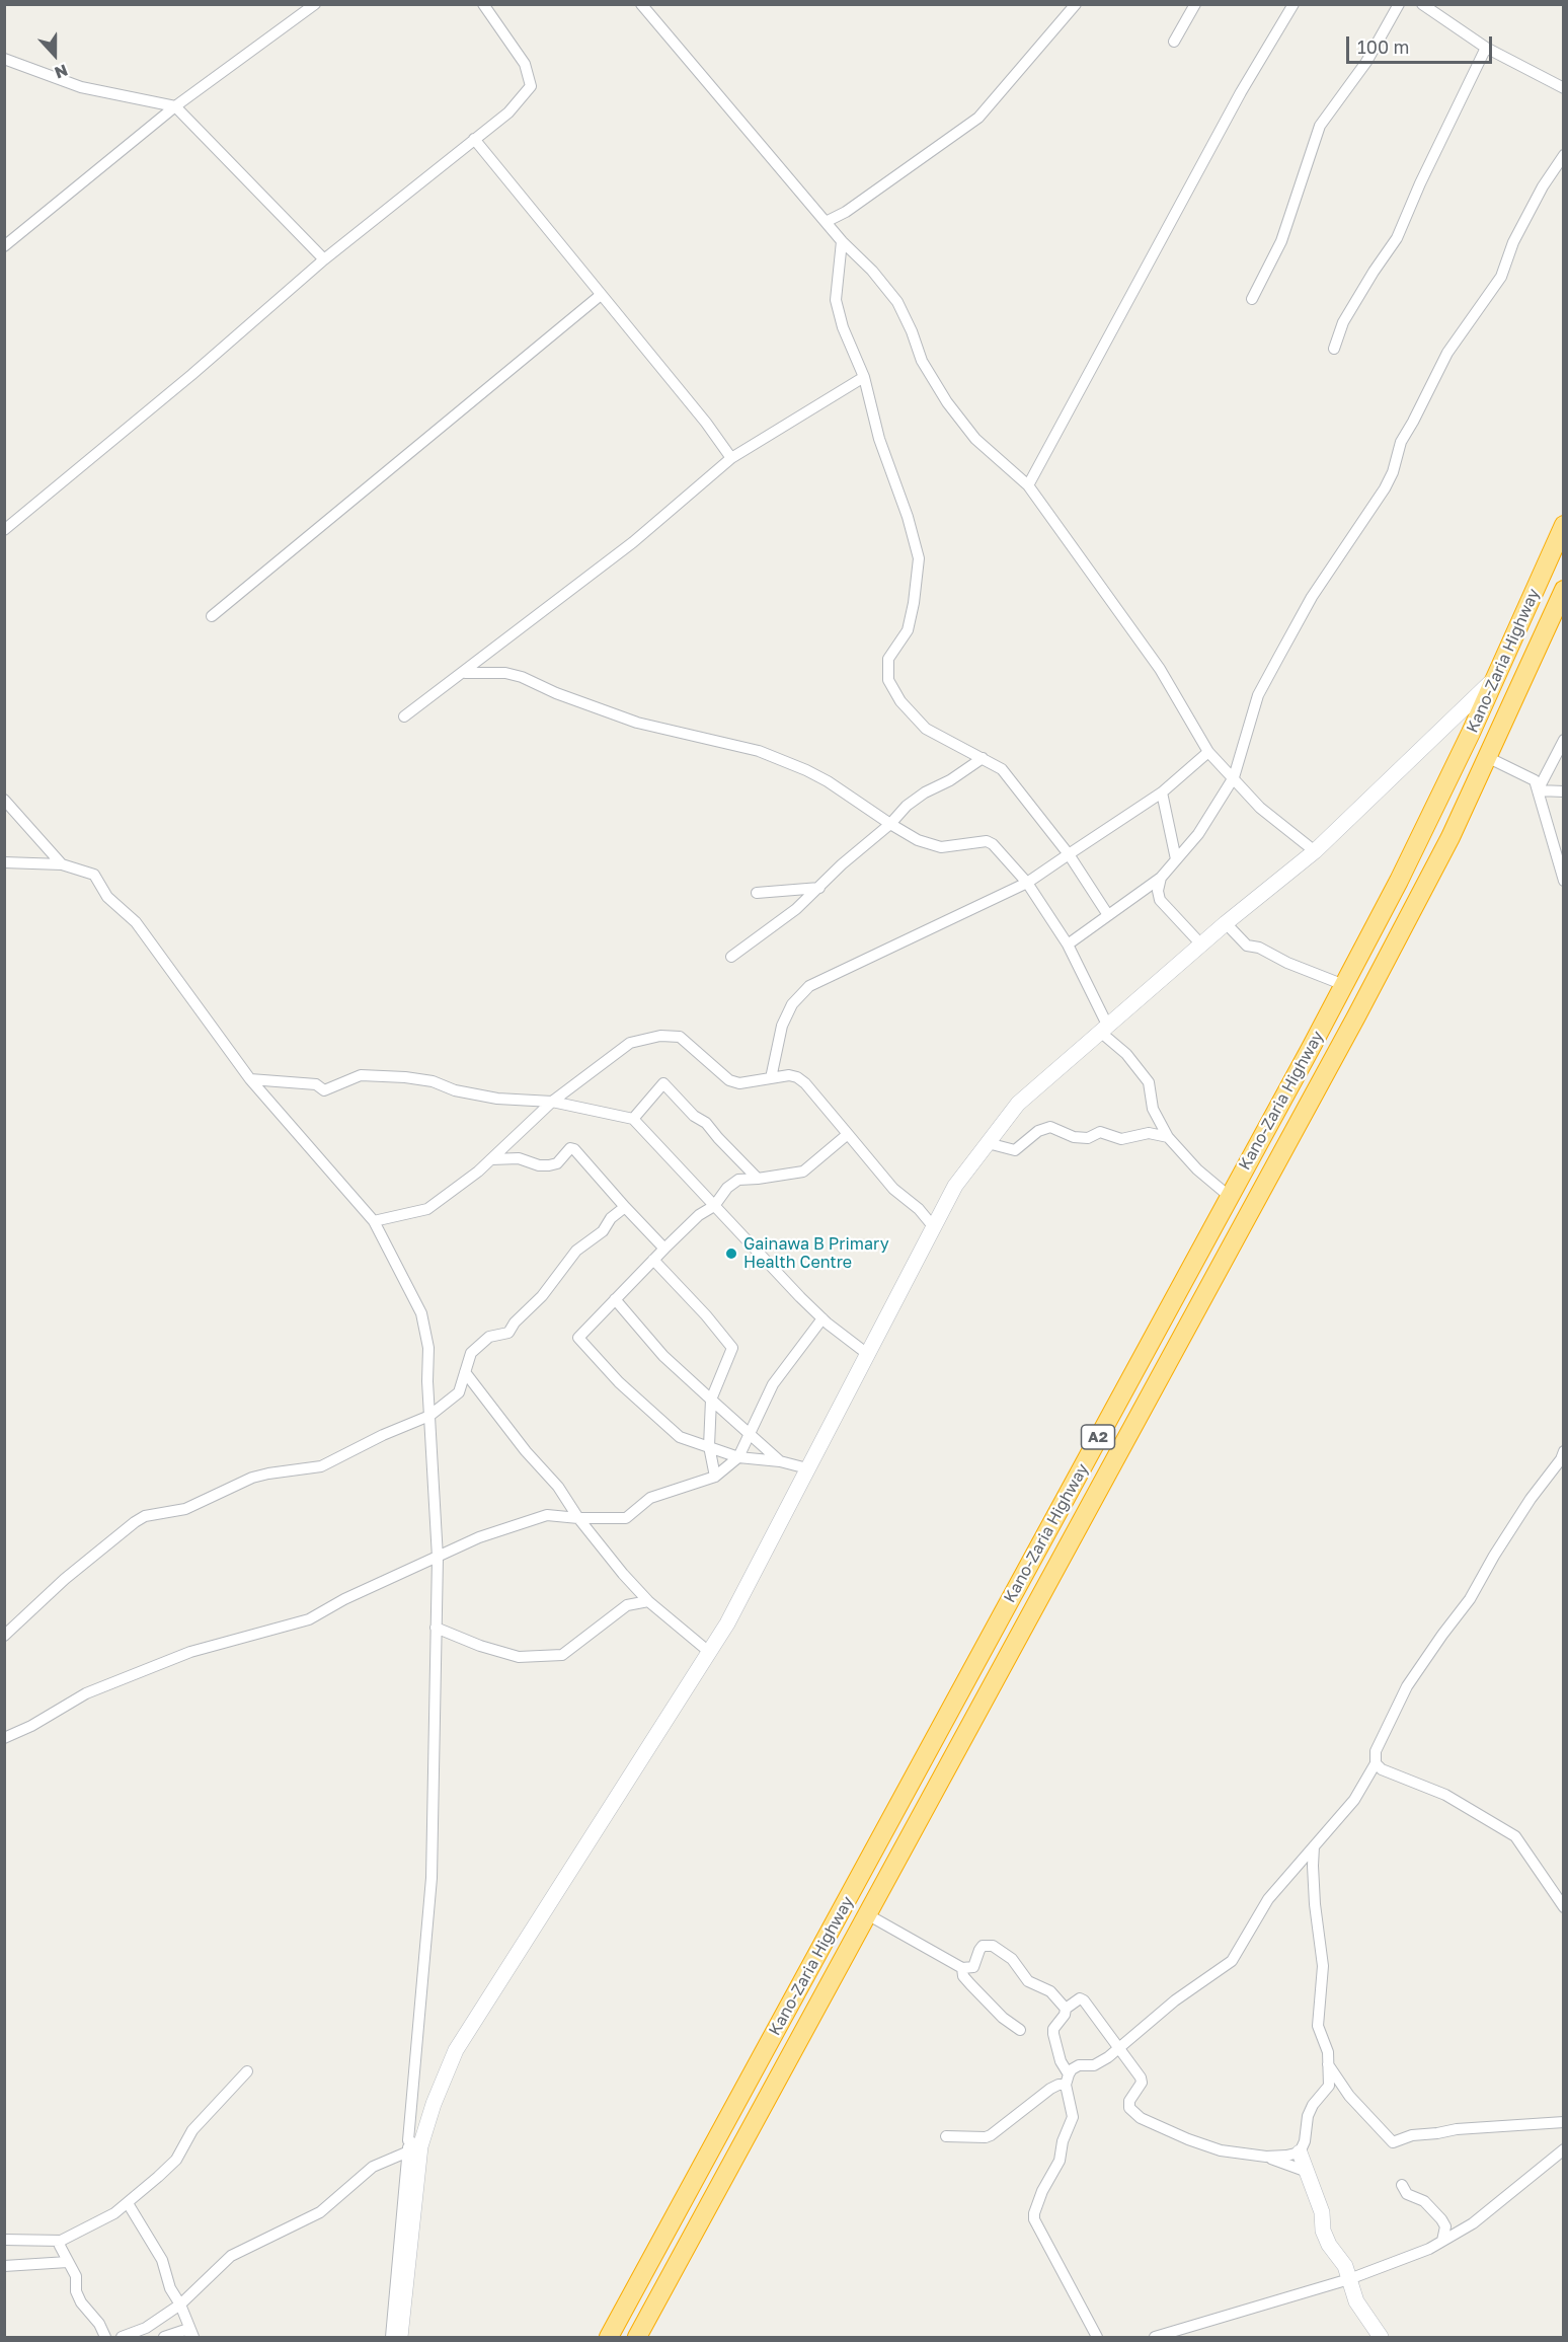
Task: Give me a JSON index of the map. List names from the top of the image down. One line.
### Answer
{"streets":{"highway":["Kano-Zaria Highway","A2"]},"places":["Gainawa B Primary Health Centre"],"scale_bar":"100 m","north":"bottom"}
